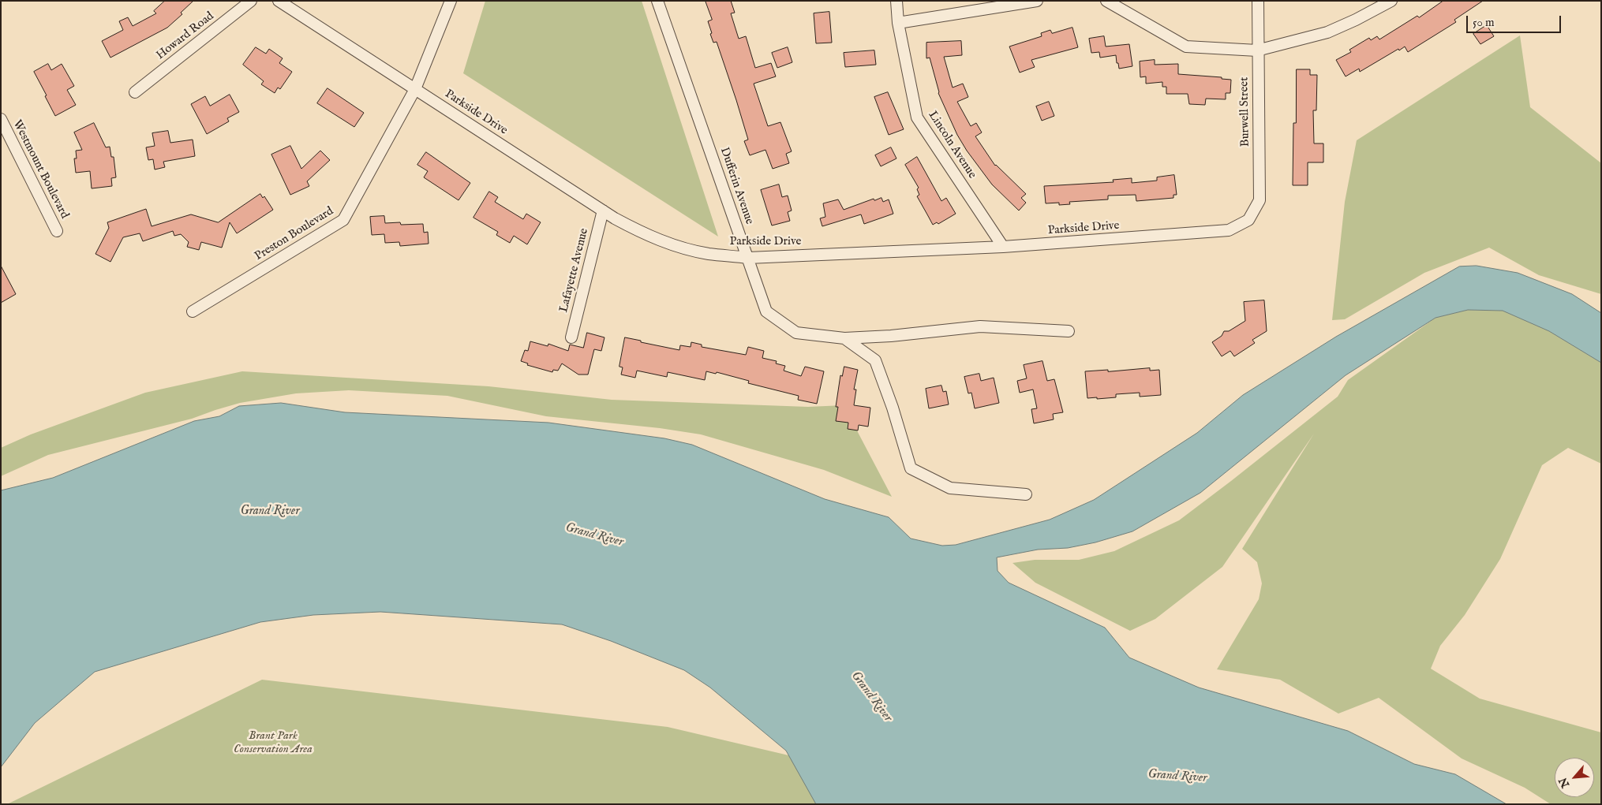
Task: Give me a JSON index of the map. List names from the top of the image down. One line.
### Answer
{"streets":{"street":["Howard Road","Burwell Street","Parkside Drive","Lincoln Avenue","Westmount Boulevard","Dufferin Avenue","Preston Boulevard","Lafayette Avenue"]},"crossings":[["Burwell Street","Parkside Drive"],["Parkside Drive","Lincoln Avenue"],["Parkside Drive","Dufferin Avenue"],["Parkside Drive","Preston Boulevard"],["Parkside Drive","Lafayette Avenue"]],"water":["Grand River"],"parks":["Brant Park Conservation Area"],"scale_bar":"50 m","north":"bottom left"}
